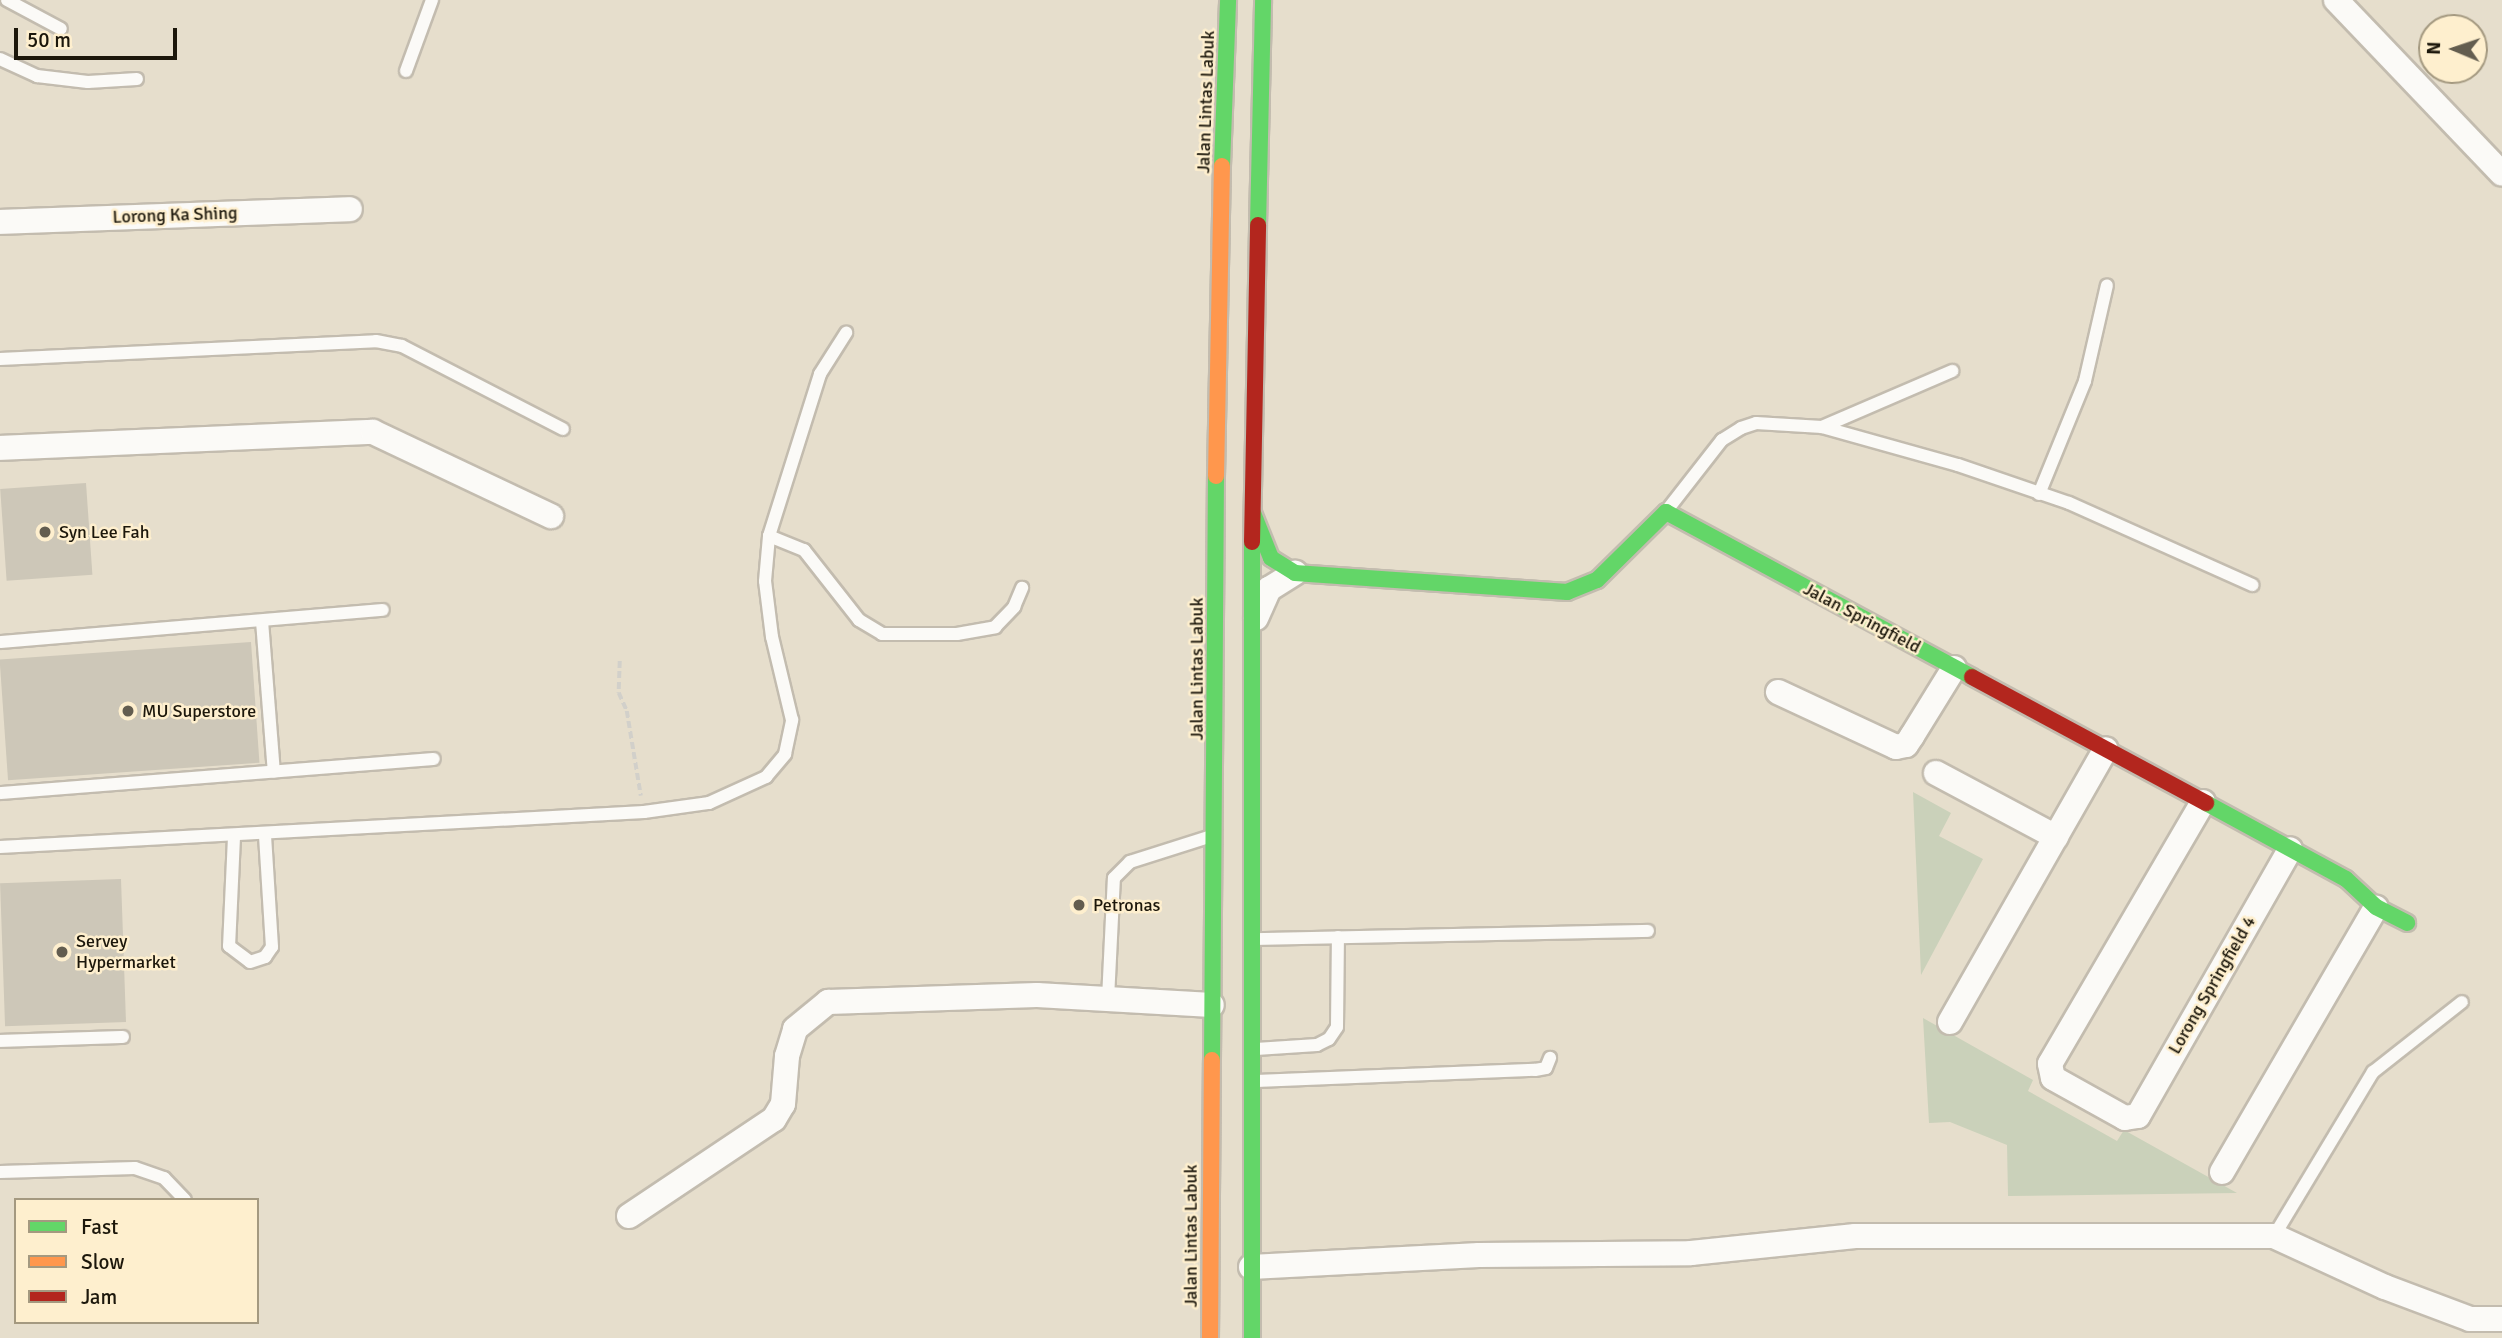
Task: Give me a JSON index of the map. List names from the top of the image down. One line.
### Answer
{"streets":{"main road":["Jalan Lintas Labuk","Jalan Springfield"],"street":["Lorong Ka Shing","Lorong Springfield 4"]},"crossings":[["Jalan Springfield","Lorong Springfield 4"]],"places":["Syn Lee Fah","MU Superstore","Petronas","Servey Hypermarket"],"legend":["Fast","Slow","Jam"],"scale_bar":"50 m","north":"left"}
